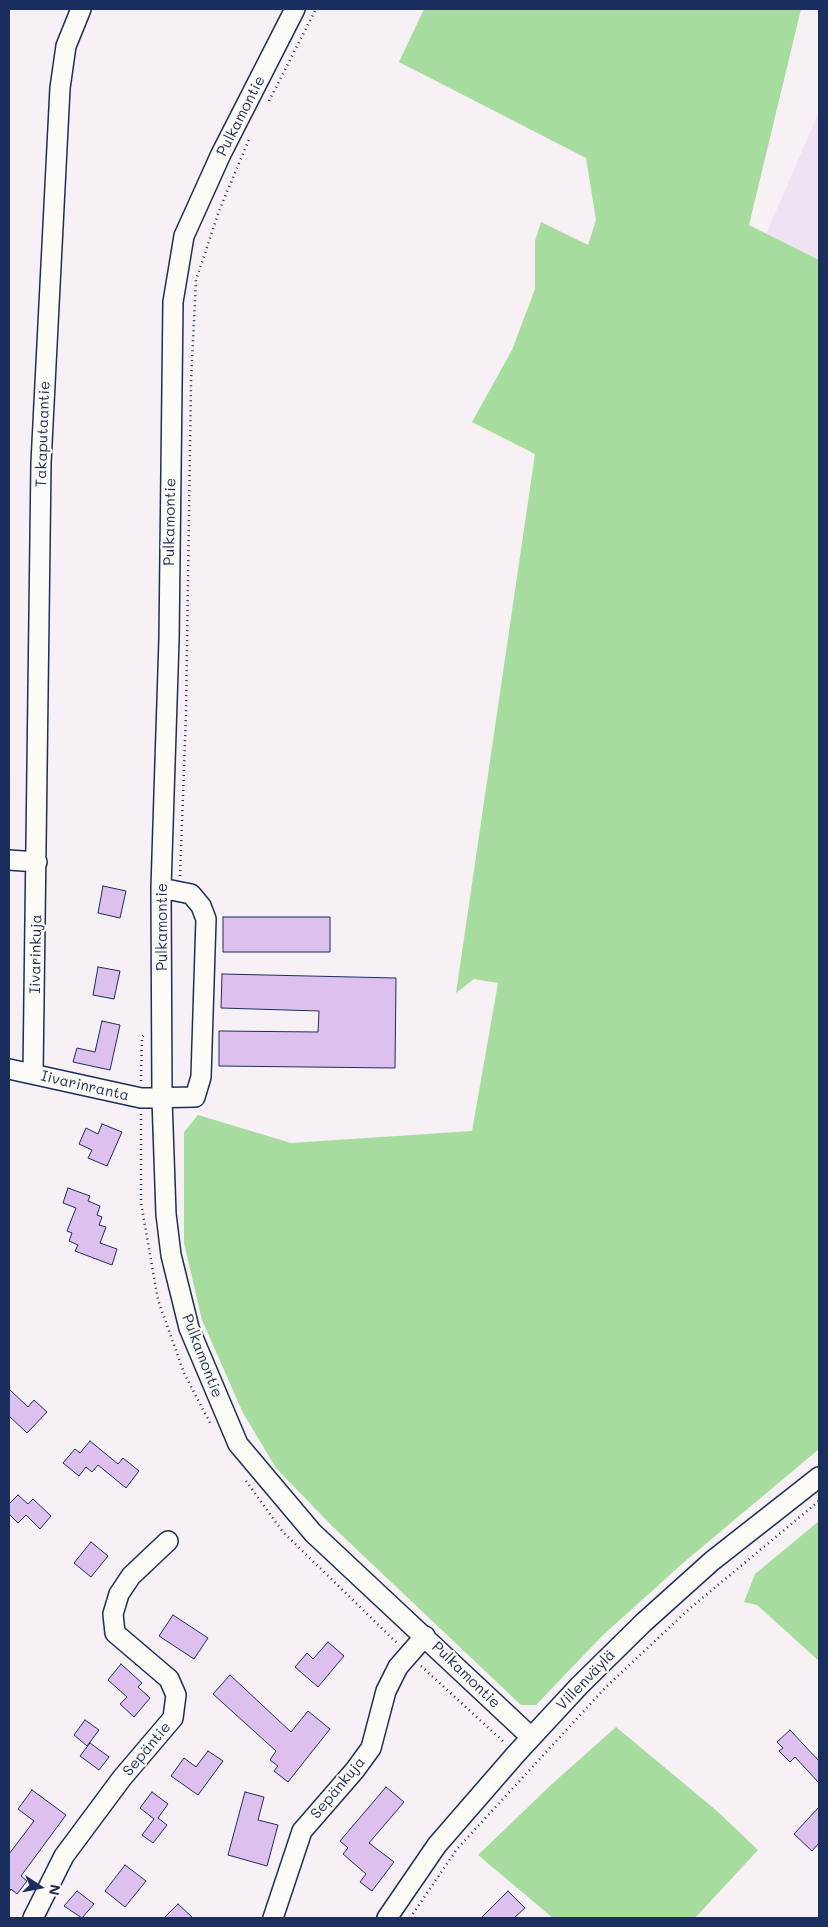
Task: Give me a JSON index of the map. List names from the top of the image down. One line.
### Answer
{"streets":{"street":["Pulkamontie","Takaputaantie","Iivarinkuja","Iivarinranta","Villenväylä","Sepäntie","Sepänkuja"]},"crossings":[["Pulkamontie","Iivarinranta"],["Pulkamontie","Villenväylä"],["Pulkamontie","Sepänkuja"],["Takaputaantie","Iivarinkuja"],["Iivarinkuja","Iivarinranta"]],"north":"right"}
